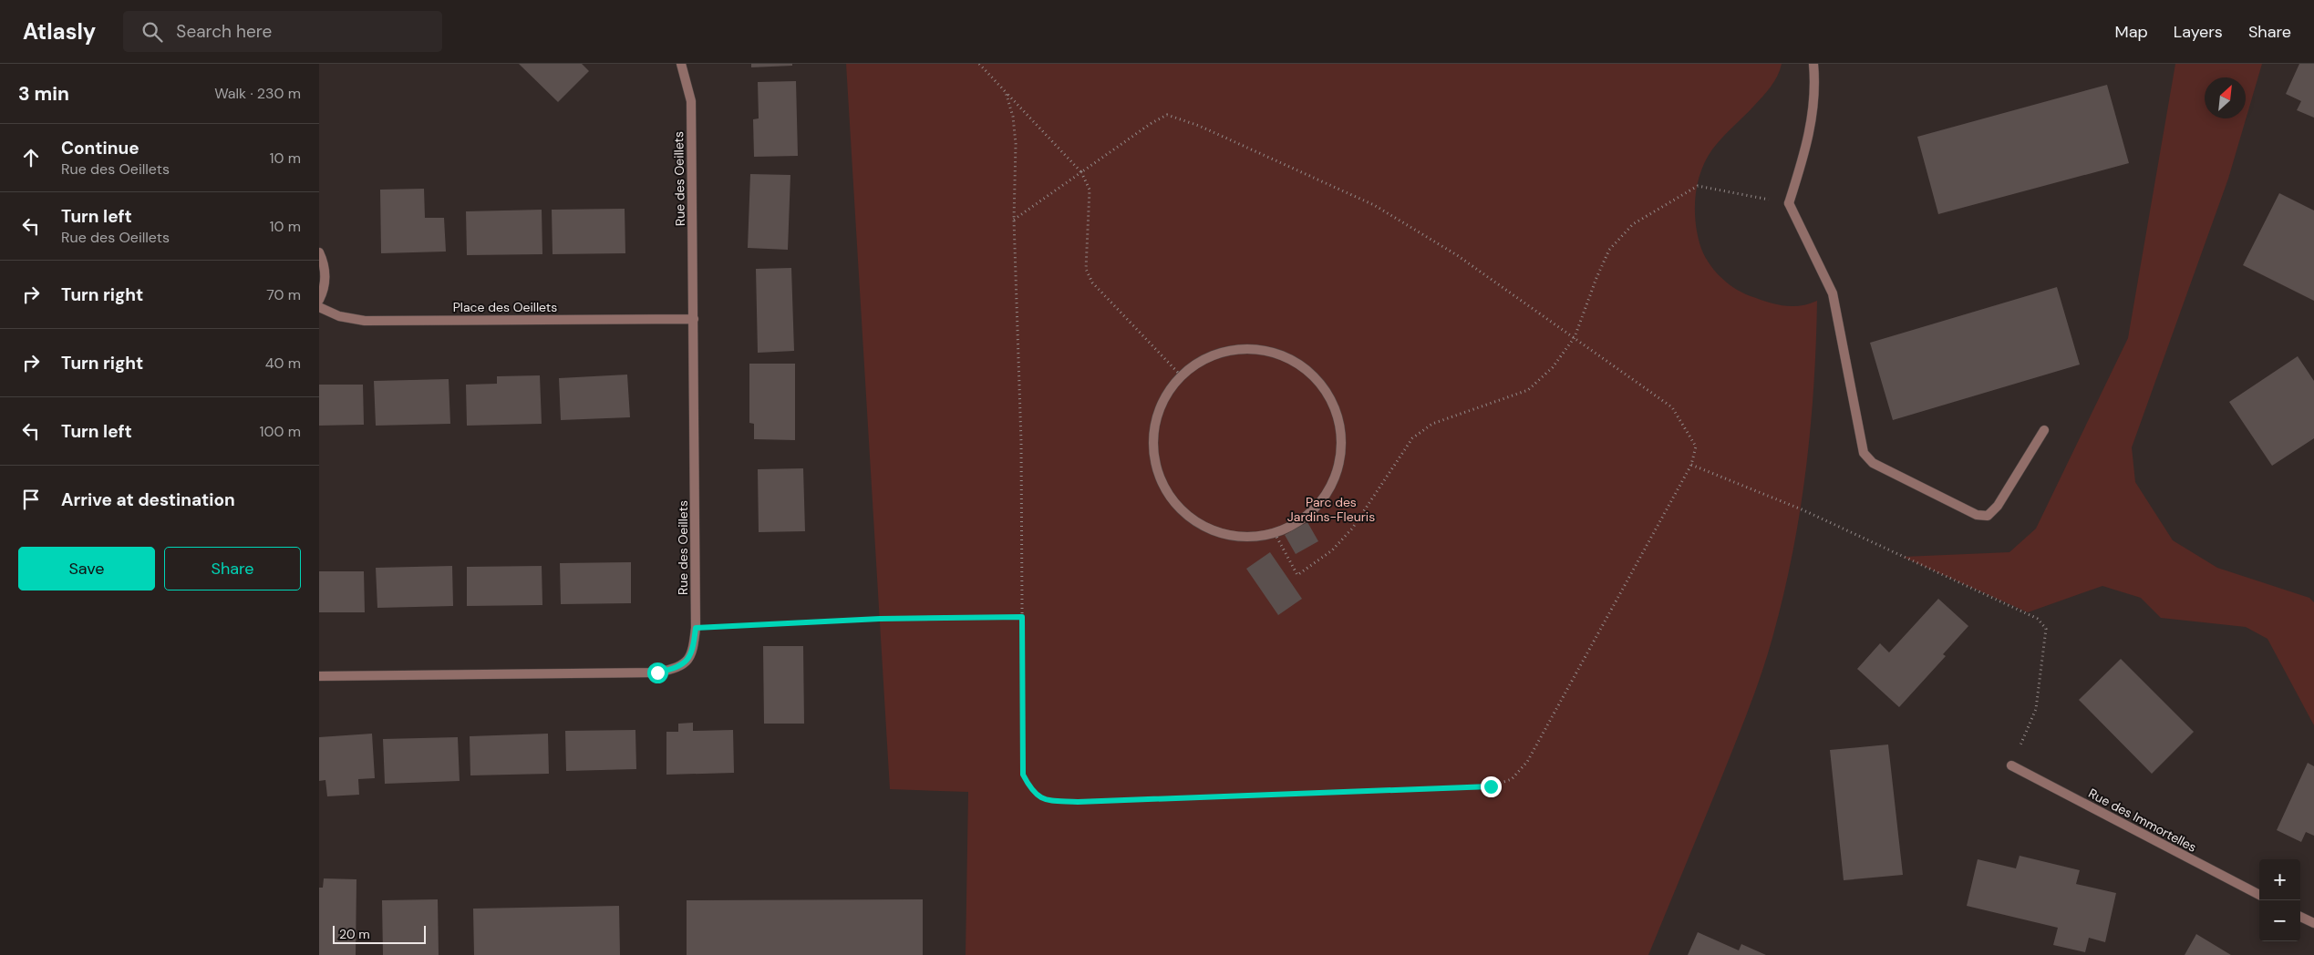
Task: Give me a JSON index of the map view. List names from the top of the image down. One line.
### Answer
{"streets":{"street":["Rue des Oeillets","Place des Oeillets","Rue des Immortelles"]},"crossings":[["Rue des Oeillets","Place des Oeillets"]],"parks":["Parc des Jardins-Fleuris"],"scale_bar":"20 m","north":"top right","page":{"header":"Atlasly","search":"Search here","nav":["Map","Layers","Share"],"heading":["3 min","Walk · 230 m"],"list":[["Continue","Rue des Oeillets","10 m"],["Turn left","Rue des Oeillets","10 m"],["Turn right","70 m"],["Turn right","40 m"],["Turn left","100 m"],"Arrive at destination"],"buttons":["Save","Share"],"map_buttons":["+","−"],"scale":"20 m"}}
